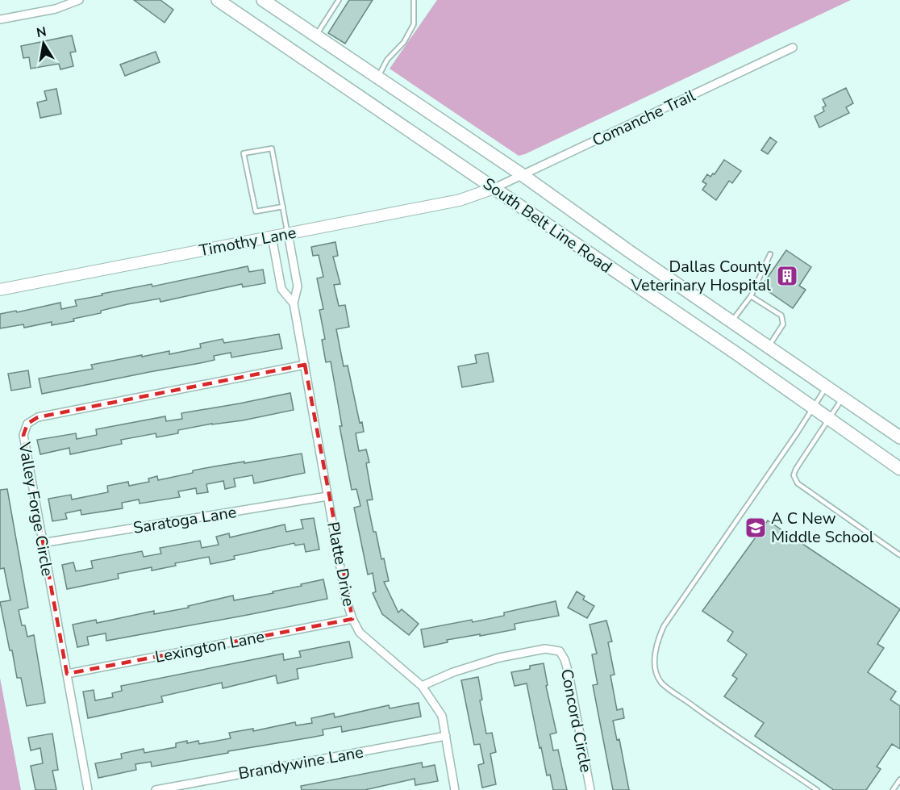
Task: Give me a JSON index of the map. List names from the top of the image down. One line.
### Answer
{"streets":{"main road":["South Belt Line Road"],"street":["Comanche Trail","Timothy Lane","Valley Forge Circle","Saratoga Lane","Platte Drive","Lexington Lane","Concord Circle","Brandywine Lane"]},"crossings":[["Comanche Trail","South Belt Line Road"],["Comanche Trail","Timothy Lane"],["South Belt Line Road","Timothy Lane"],["Timothy Lane","Platte Drive"],["Valley Forge Circle","Saratoga Lane"],["Valley Forge Circle","Platte Drive"],["Valley Forge Circle","Lexington Lane"],["Saratoga Lane","Platte Drive"],["Platte Drive","Lexington Lane"],["Platte Drive","Concord Circle"],["Platte Drive","Brandywine Lane"]],"places":{"building":["Dallas County Veterinary Hospital"],"school or university":["A C New Middle School"]},"north":"top"}
